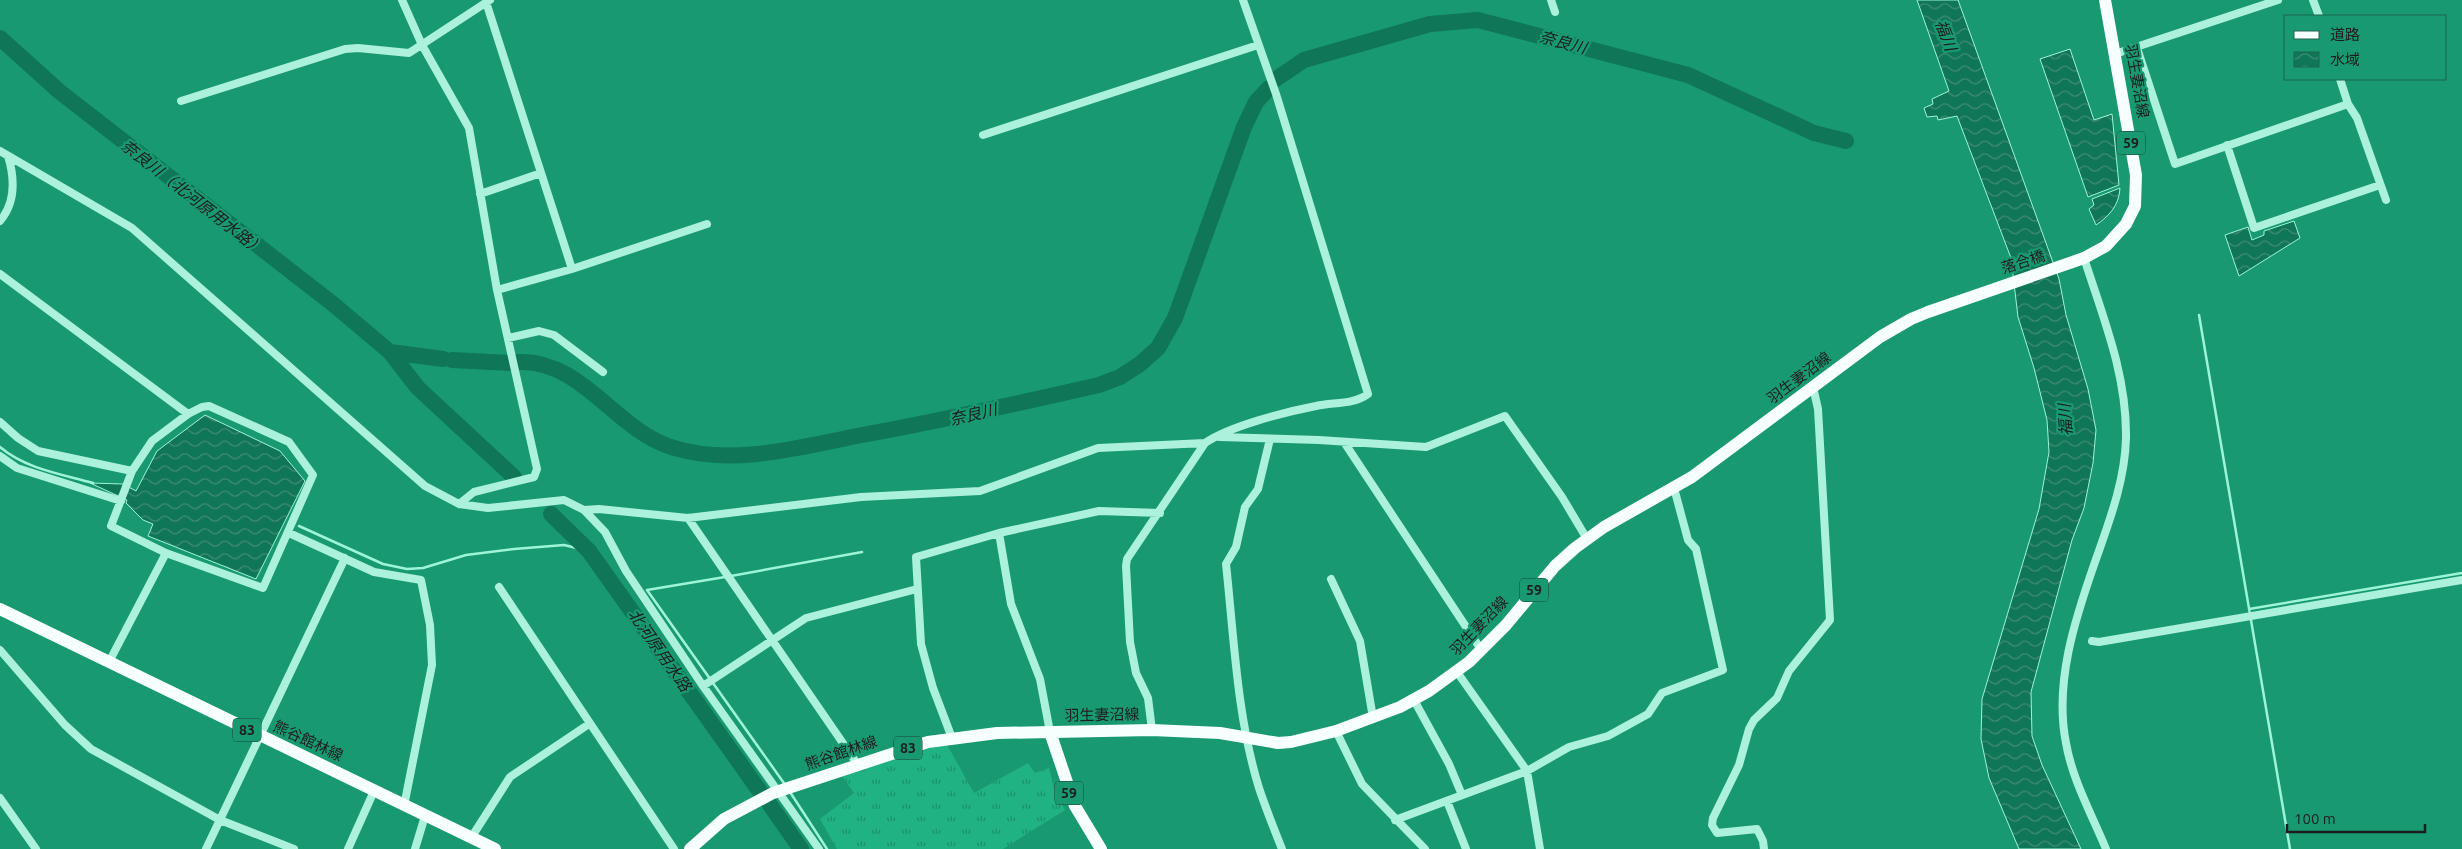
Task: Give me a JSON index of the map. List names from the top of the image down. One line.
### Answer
{"streets":{"main road":["羽生妻沼線","59","落合橋","83","熊谷館林線"]},"crossings":[["羽生妻沼線","落合橋"],["羽生妻沼線","熊谷館林線"]],"water":["福川","奈良川","奈良川（北河原用水路）","北河原用水路"],"legend":["道路","水域"],"scale_bar":"100 m"}
